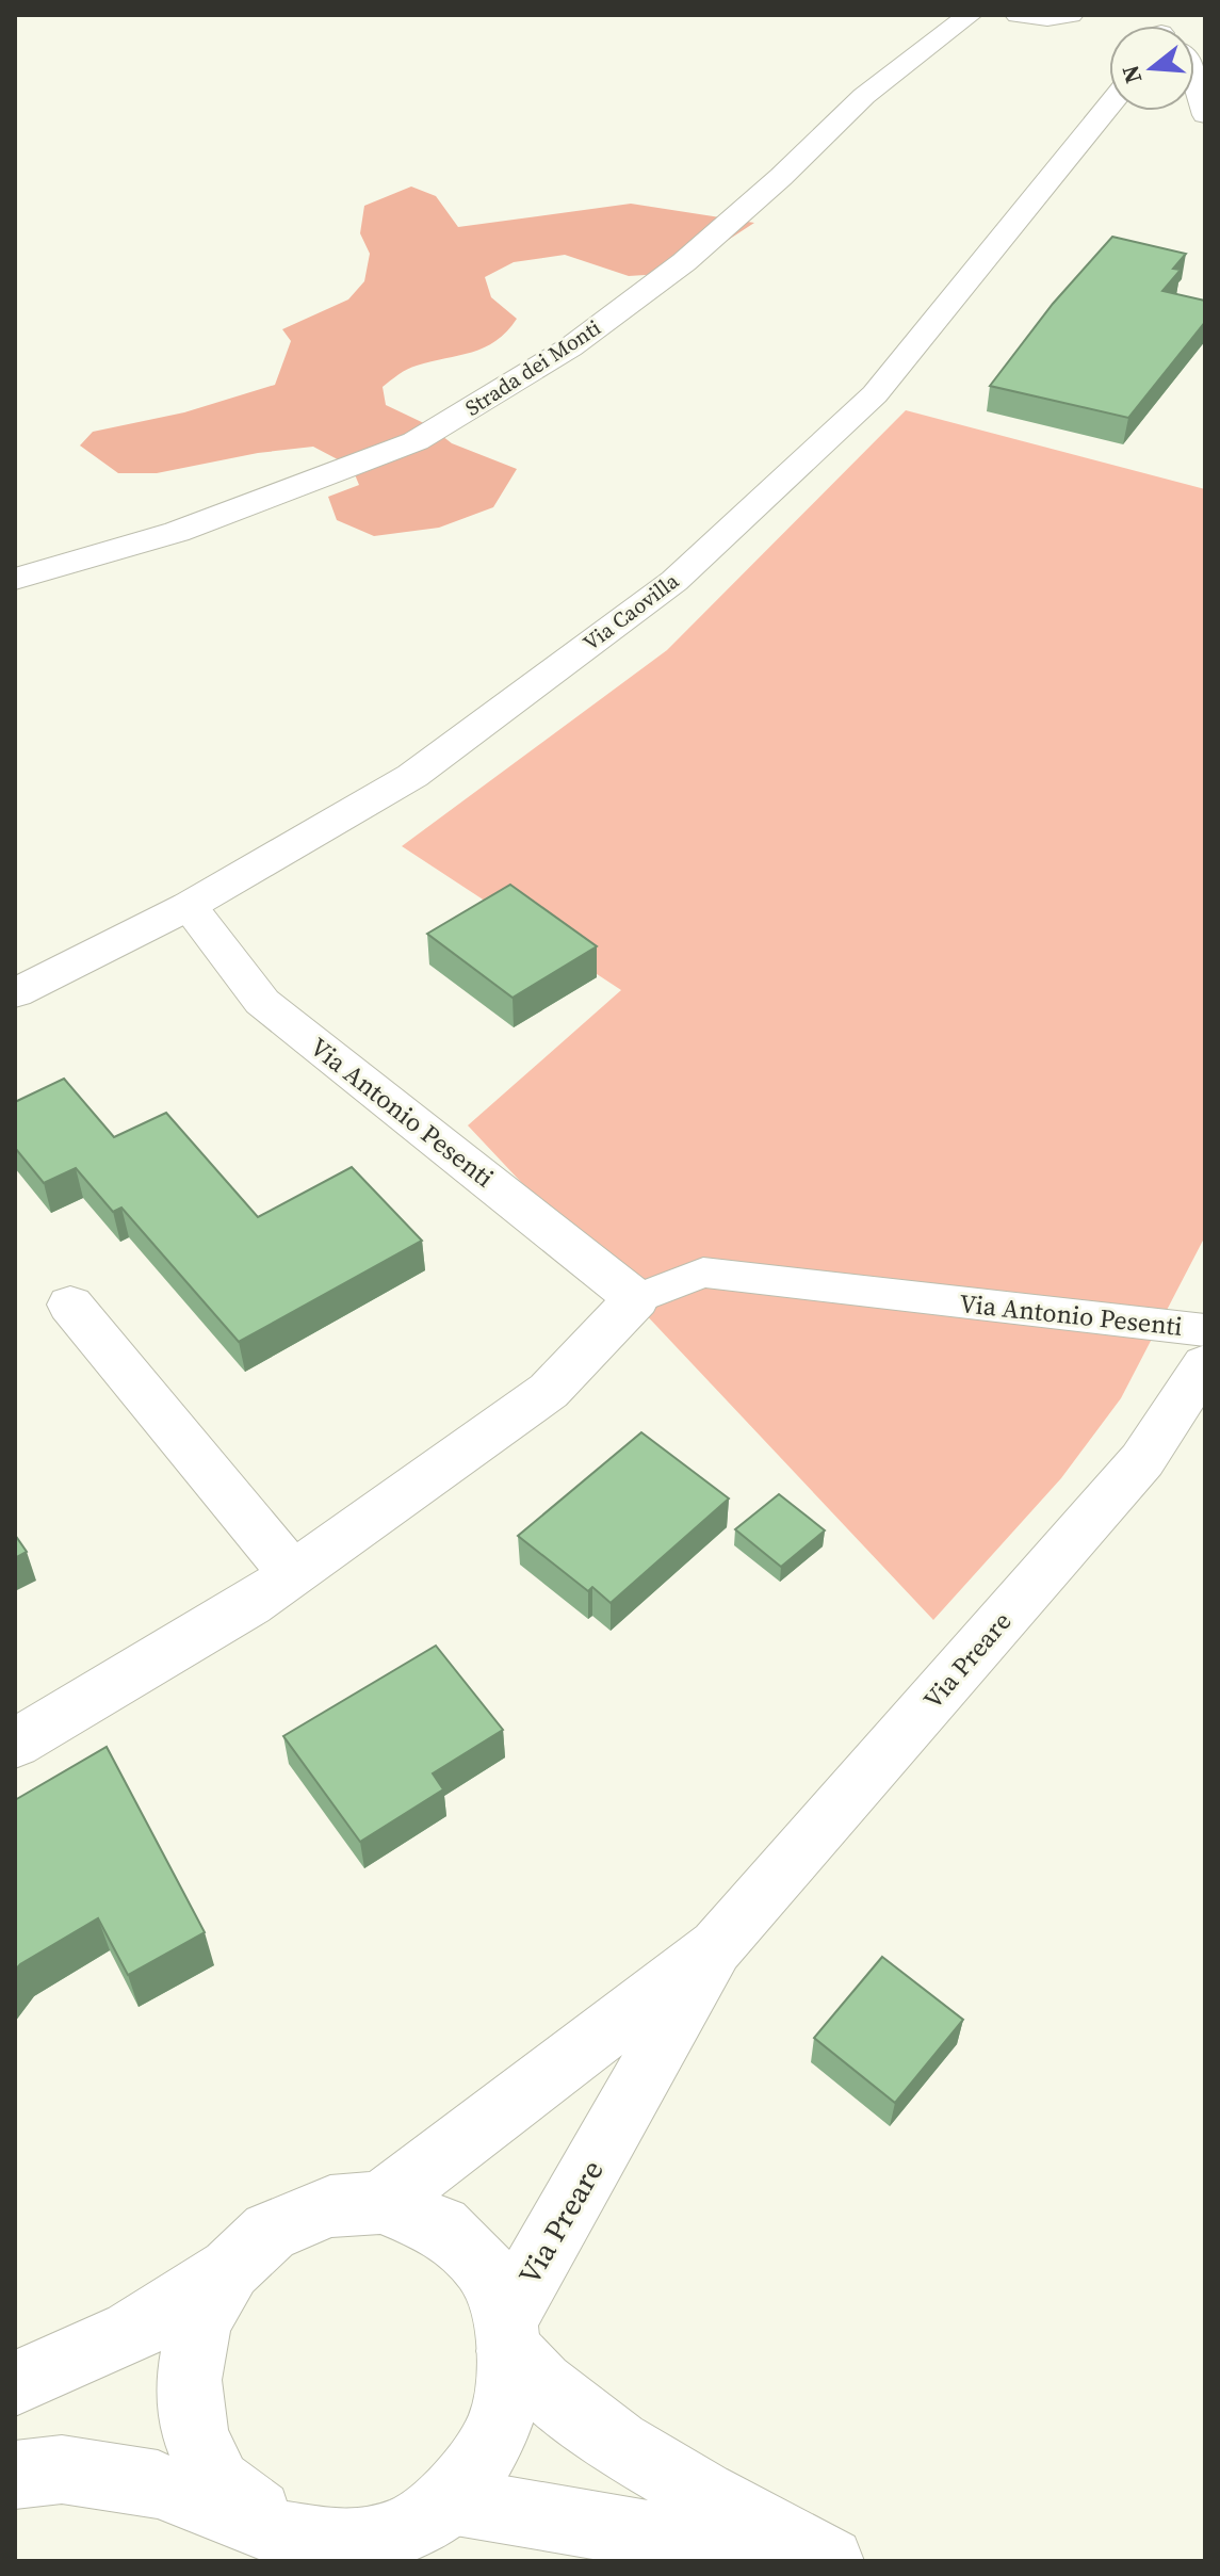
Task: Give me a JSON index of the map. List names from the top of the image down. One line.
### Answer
{"streets":{"main road":["Strada dei Monti","Via Caovilla","Via Antonio Pesenti","Via Preare"]},"crossings":[["Via Caovilla","Via Antonio Pesenti"]],"north":"left"}
